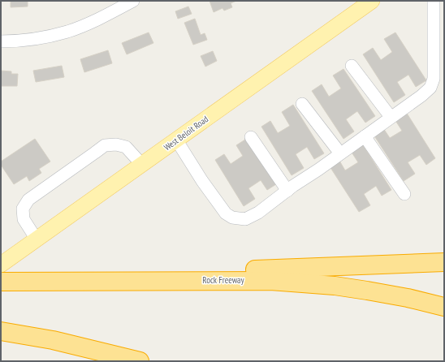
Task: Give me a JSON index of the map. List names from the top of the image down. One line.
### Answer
{"streets":{"highway":["Rock Freeway"],"main road":["West Beloit Road"]}}
